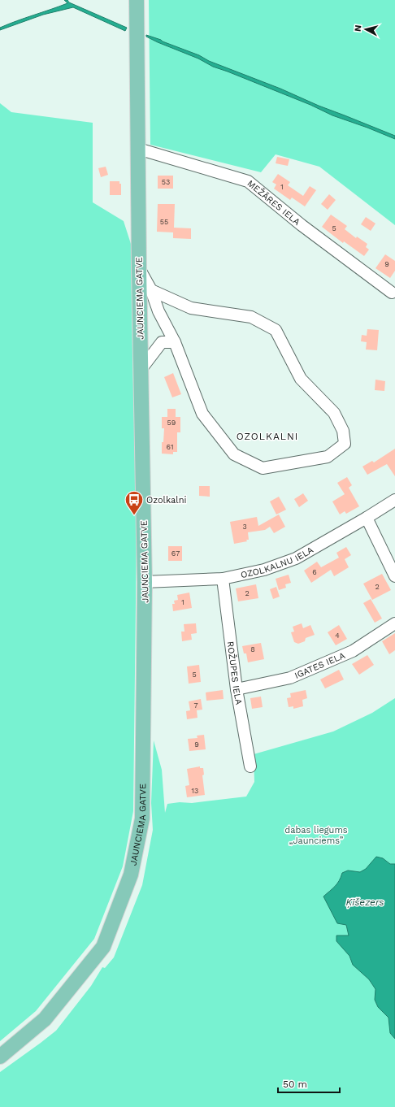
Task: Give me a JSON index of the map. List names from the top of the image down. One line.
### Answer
{"streets":{"main road":["JAUNCIEMA GATVE"],"street":["MEŽĀRES IELA","OZOLKALNU IELA","IGATES IELA","ROŽUPES IELA"]},"crossings":[["MEŽĀRES IELA","JAUNCIEMA GATVE"],["JAUNCIEMA GATVE","OZOLKALNU IELA"],["OZOLKALNU IELA","ROŽUPES IELA"],["IGATES IELA","ROŽUPES IELA"]],"districts":["OZOLKALNI"],"water":["Ķīšezers"],"parks":["dabas liegums „Jaunciems”"],"places":{"bus stop":["Ozolkalni"]},"house_numbers":["53","1","55","5","9","59","61","3","67","6","2","2","1","4","8","5","7","9","13"],"scale_bar":"50 m","north":"left"}
